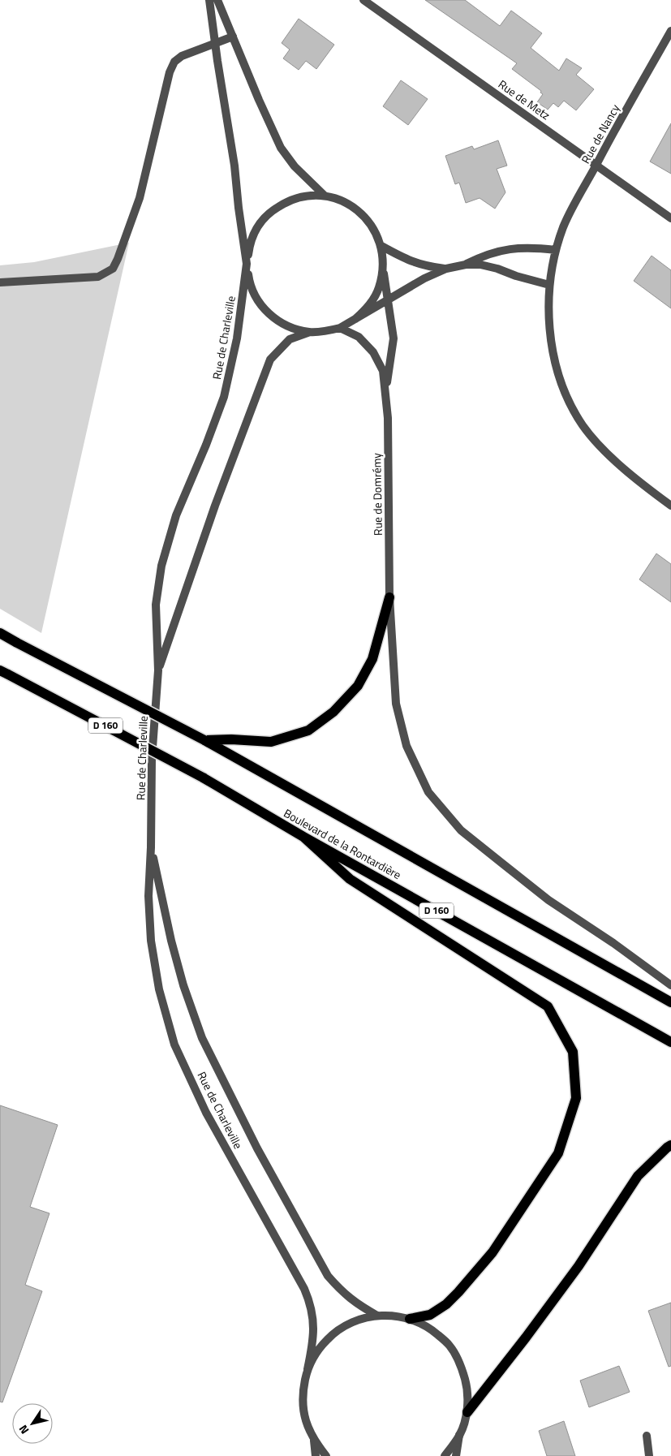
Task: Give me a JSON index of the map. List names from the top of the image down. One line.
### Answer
{"streets":{"main road":["D 160","Boulevard de la Rontardière"],"street":["Rue de Metz","Rue de Nancy","Rue de Charleville","Rue de Domrémy"]},"crossings":[["Rue de Metz","Rue de Nancy"],["Rue de Charleville","Rue de Domrémy"]],"north":"bottom left"}
